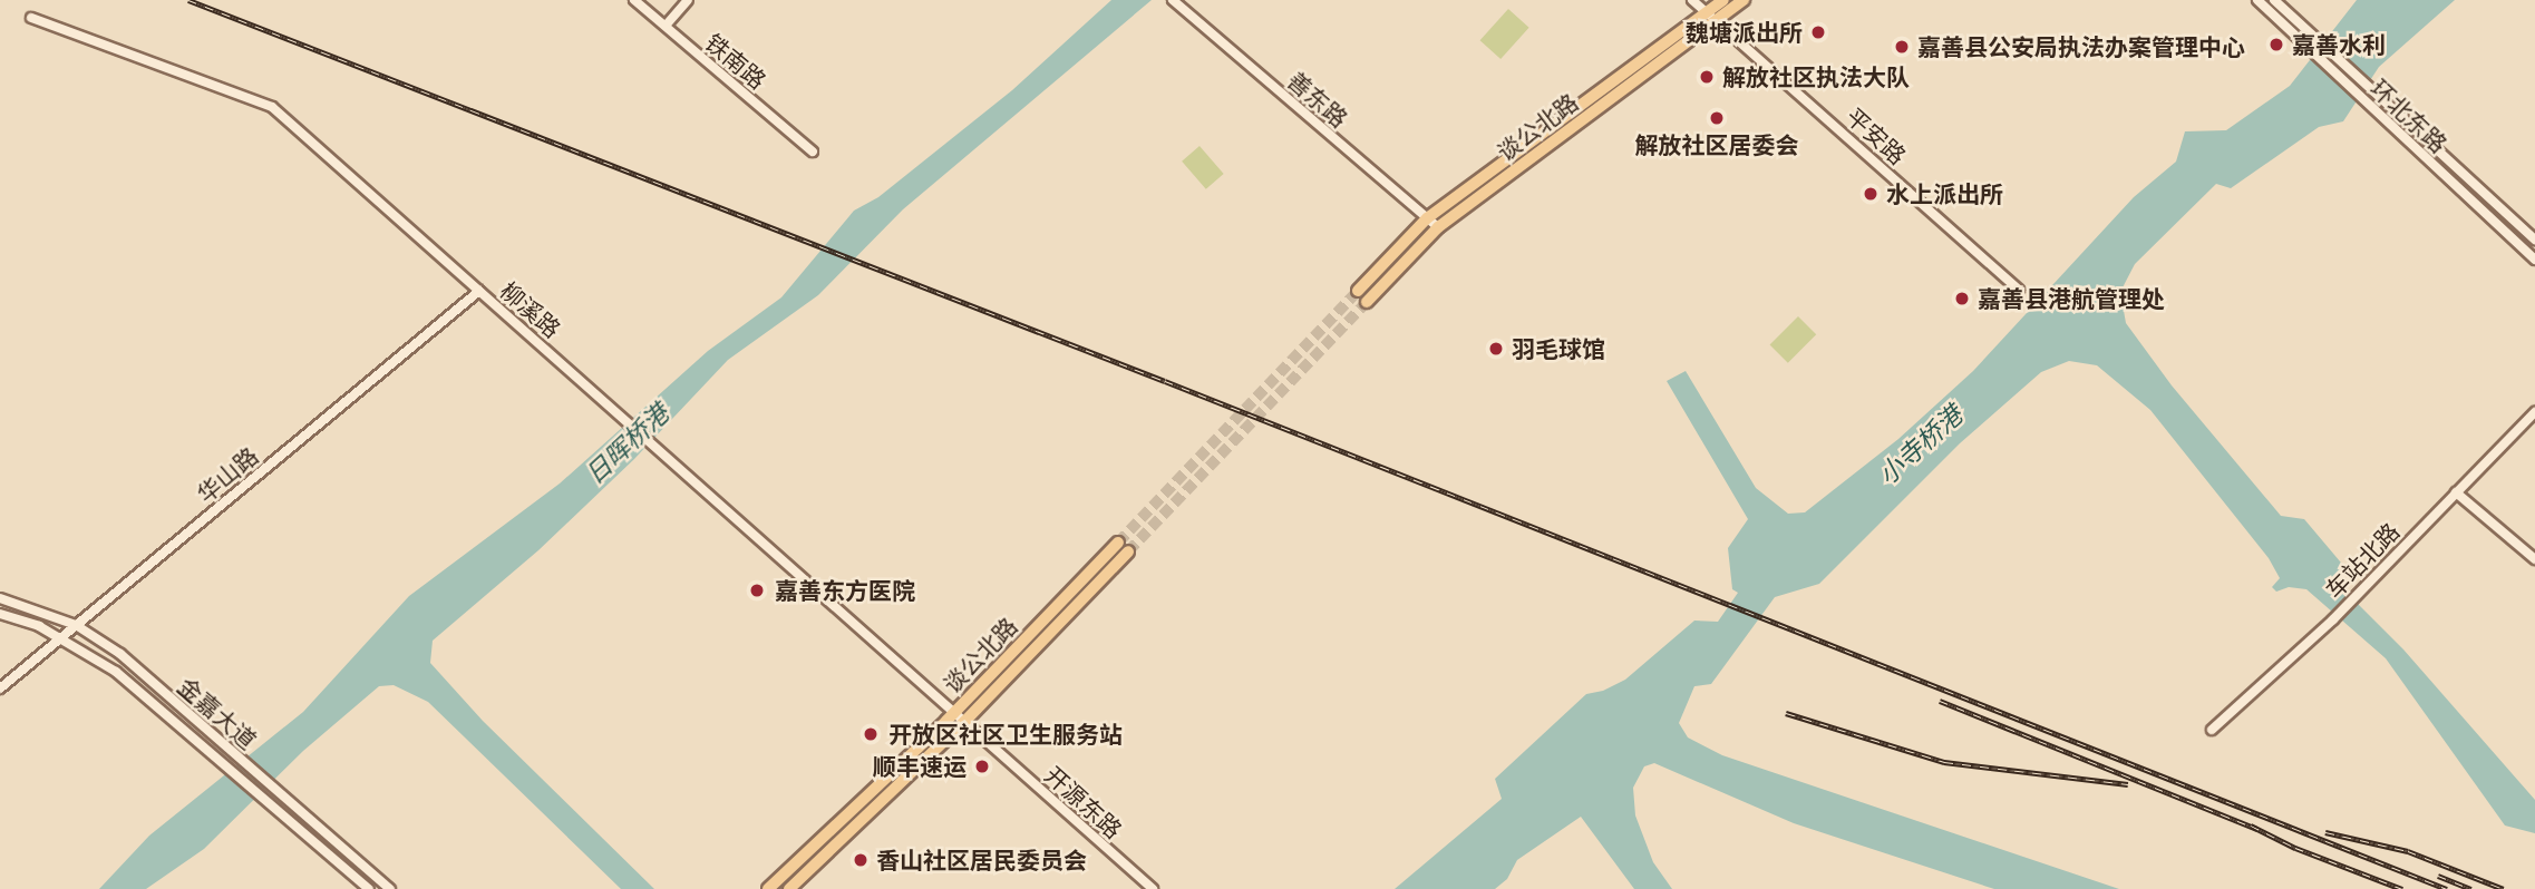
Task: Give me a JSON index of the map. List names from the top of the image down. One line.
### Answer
{"streets":{"main road":["谈公北路"],"street":["铁南路","善东路","环北东路","平安路","柳溪路","华山路","车站北路","金嘉大道","开源东路"]},"crossings":[["善东路","谈公北路"],["谈公北路","平安路"],["谈公北路","柳溪路"],["谈公北路","开源东路"],["柳溪路","华山路"],["柳溪路","开源东路"],["华山路","金嘉大道"]],"water":["日晖桥港","小寺桥港"],"places":["魏塘派出所","嘉善水利","嘉善县公安局执法办案管理中心","解放社区执法大队","解放社区居委会","水上派出所","嘉善县港航管理处","羽毛球馆","嘉善东方医院","开放区社区卫生服务站","顺丰速运","香山社区居民委员会"]}
